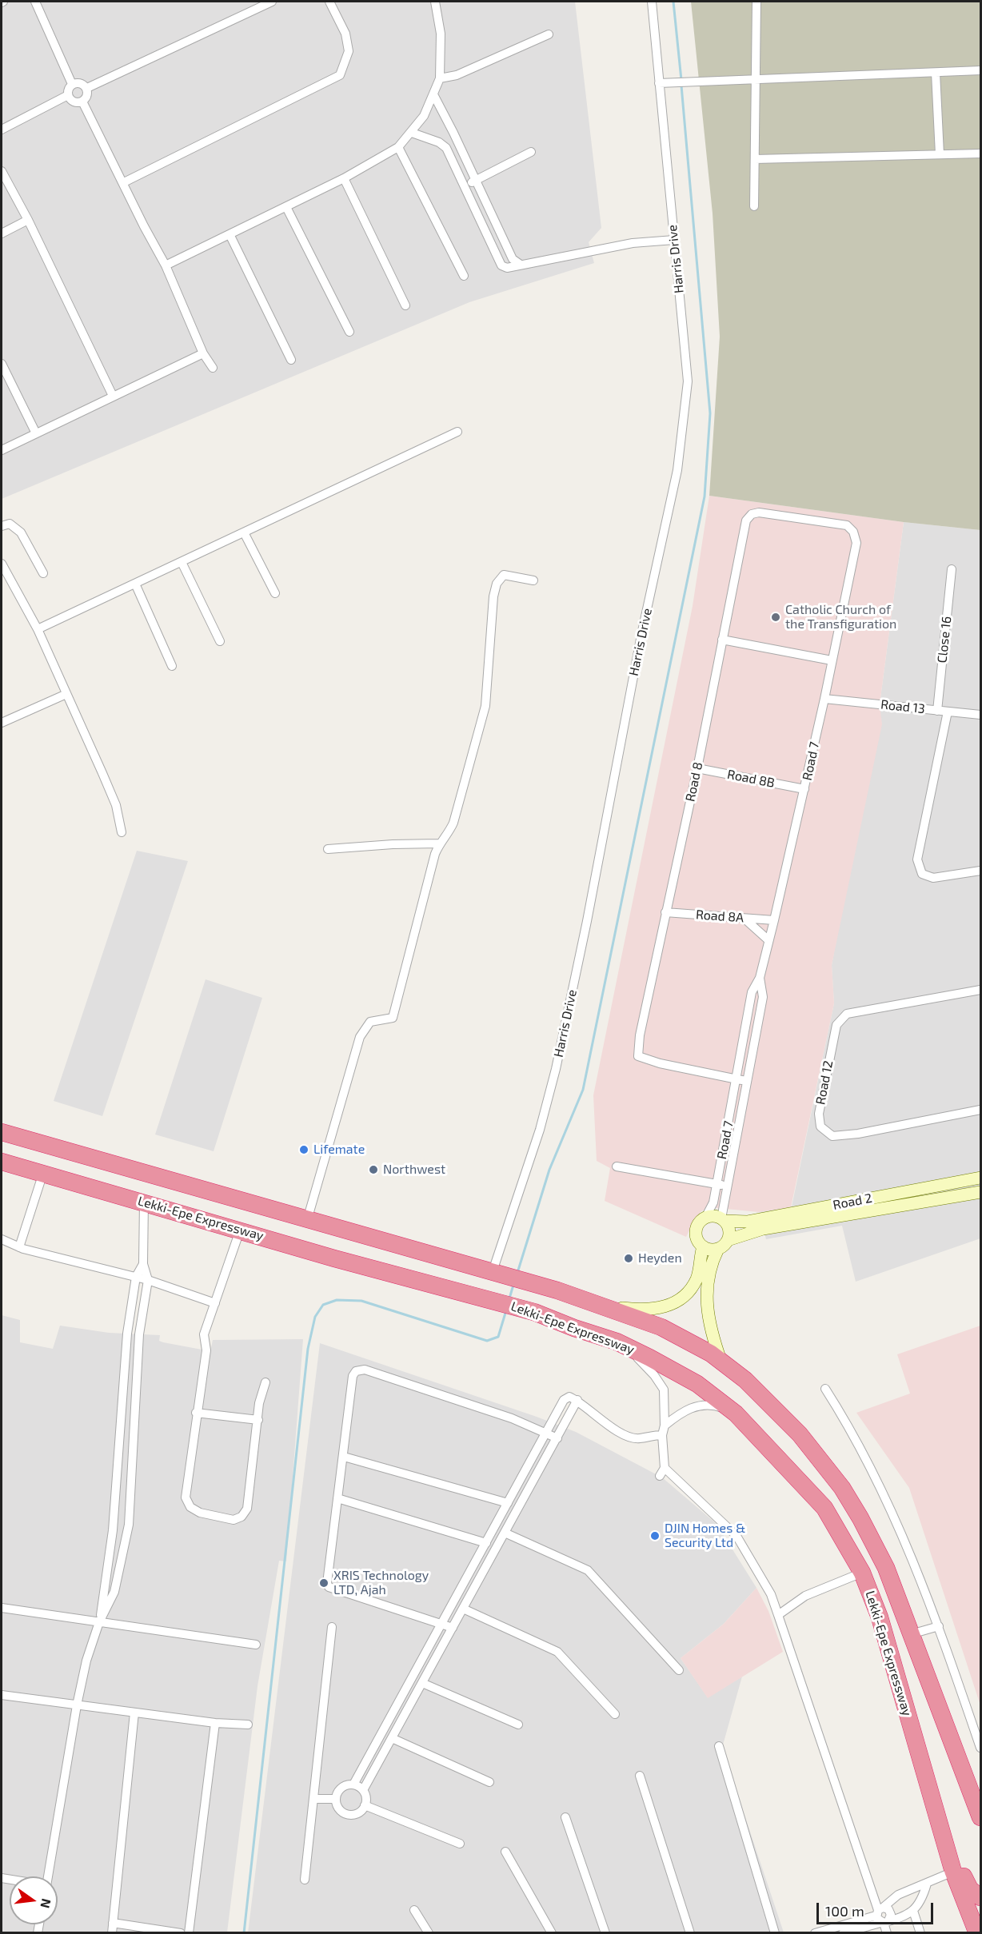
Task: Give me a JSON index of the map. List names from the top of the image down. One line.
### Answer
{"streets":{"highway":["Lekki-Epe Expressway"],"street":["Harris Drive","Close 16","Road 13","Road 7","Road 8B","Road 8","Road 8A","Road 12","Road 2"]},"crossings":[["Harris Drive","Lekki-Epe Expressway"],["Close 16","Road 13"],["Road 13","Road 7"],["Road 7","Road 8B"],["Road 7","Road 8"],["Road 7","Road 8A"],["Road 7","Road 2"],["Road 8B","Road 8"],["Road 8","Road 8A"]],"places":["Catholic Church of the Transfiguration","Lifemate","Northwest","Heyden","DJIN Homes & Security Ltd","XRIS Technology LTD, Ajah"],"scale_bar":"100 m","north":"right"}
